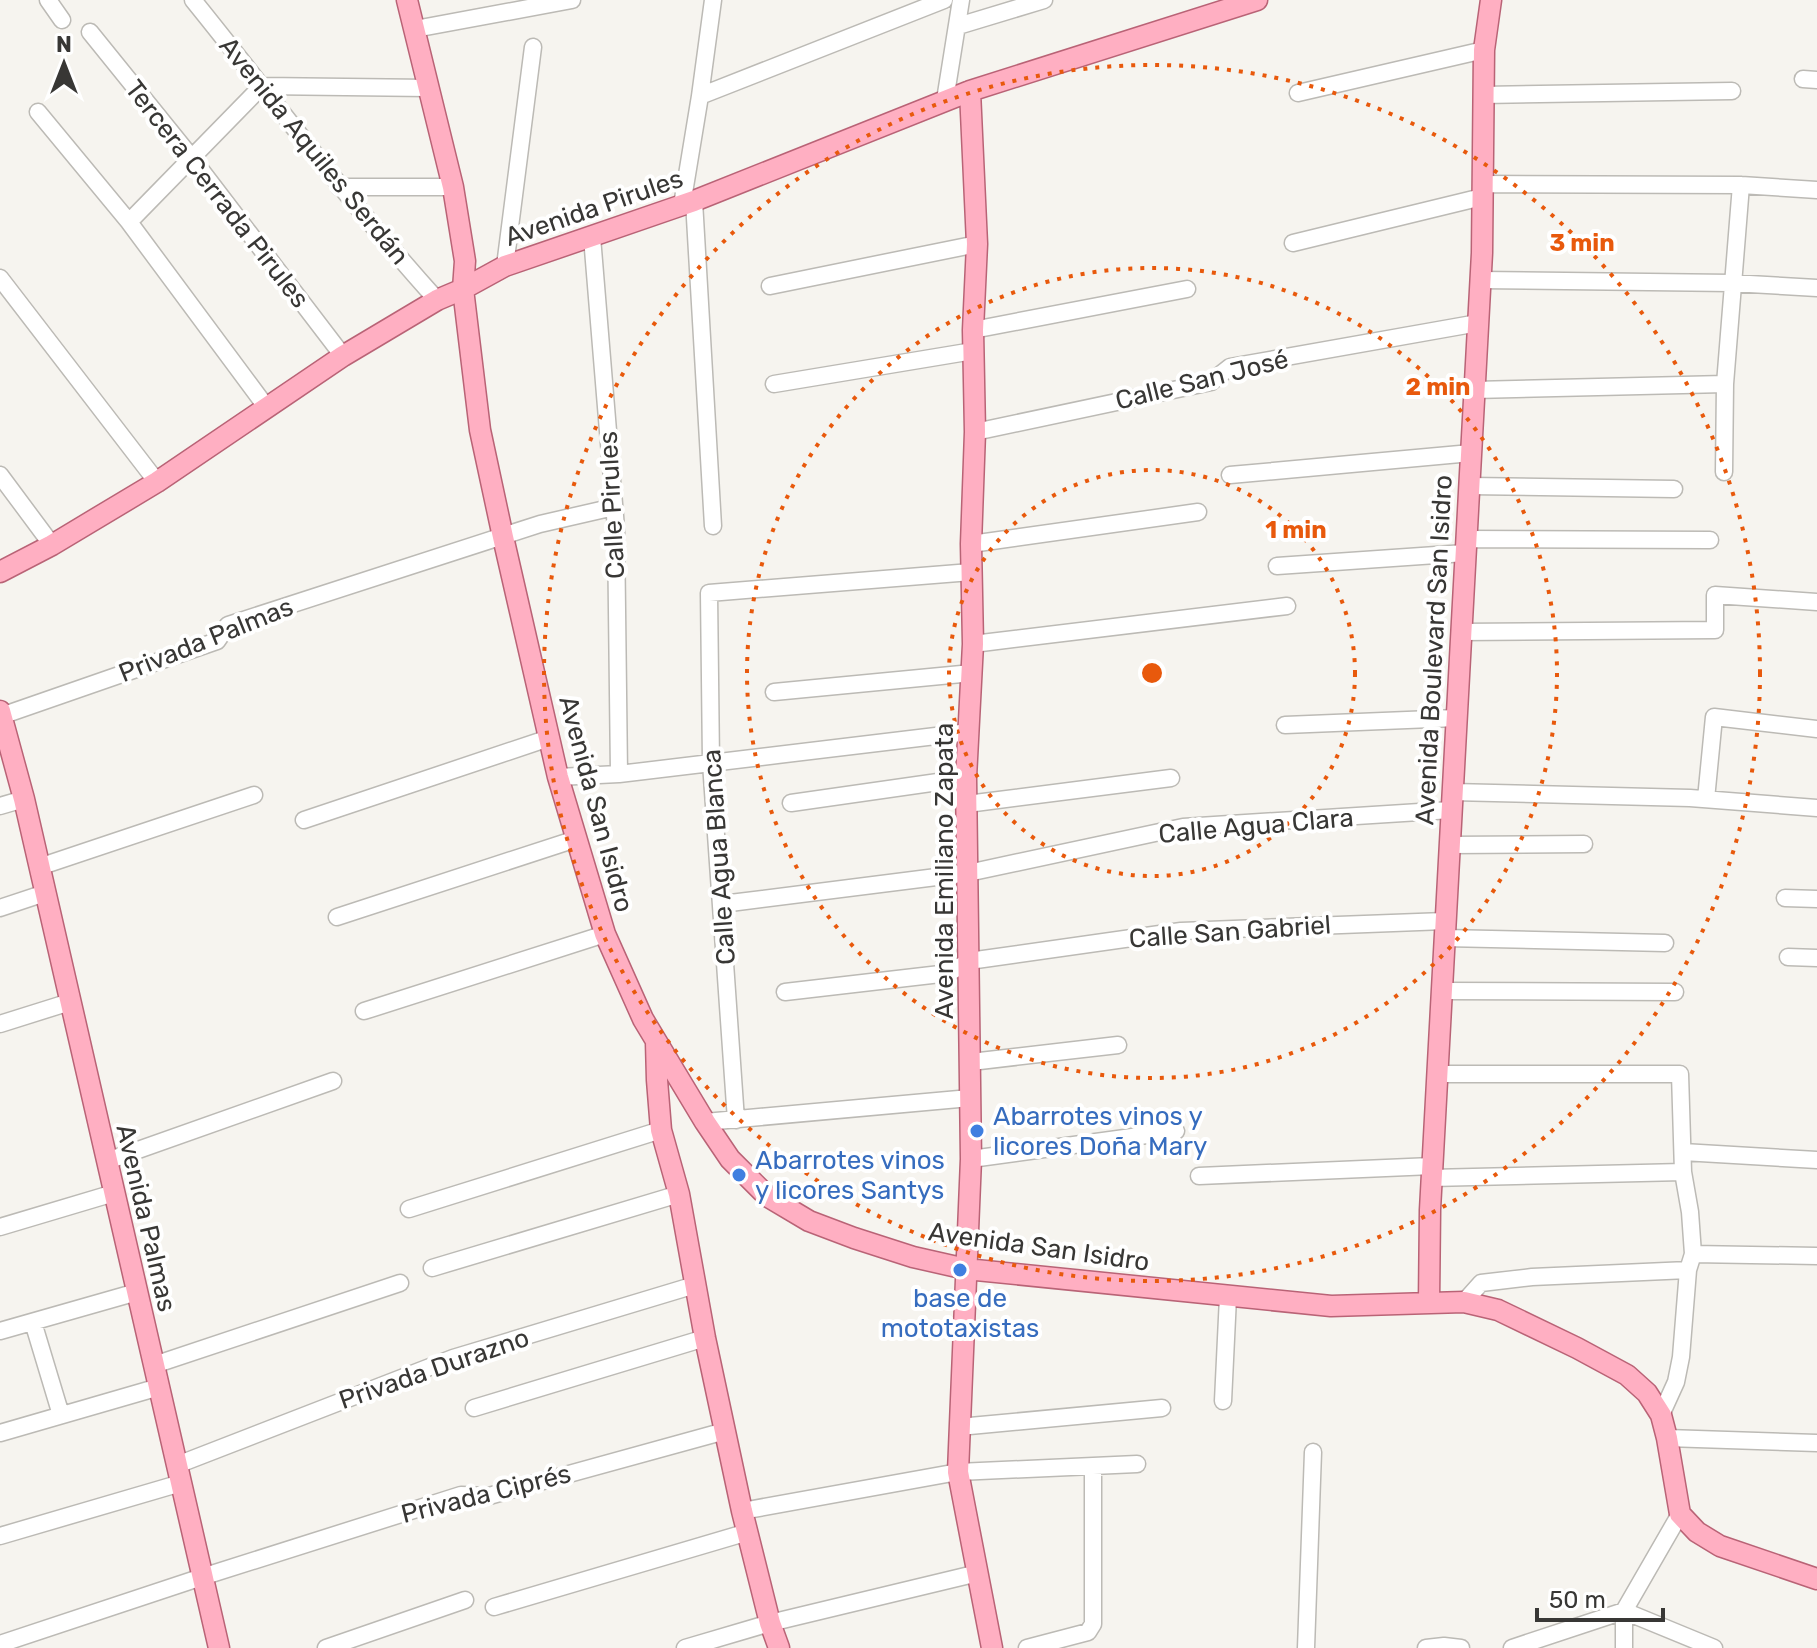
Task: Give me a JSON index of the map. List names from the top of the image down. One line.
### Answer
{"streets":{"main road":["Avenida Pirules","Avenida Boulevard San Isidro","Avenida San Isidro","Avenida Emiliano Zapata","Avenida Palmas"],"street":["Avenida Aquiles Serdán","Tercera Cerrada Pirules","Calle San José","Calle Pirules","Privada Palmas","Calle Agua Clara","Calle Agua Blanca","Calle San Gabriel","Privada Durazno","Privada Ciprés"]},"crossings":[["Avenida Aquiles Serdán","Avenida Pirules"],["Tercera Cerrada Pirules","Avenida Pirules"],["Avenida Pirules","Calle Pirules"],["Avenida Pirules","Avenida San Isidro"],["Avenida Pirules","Avenida Emiliano Zapata"],["Calle San José","Avenida Boulevard San Isidro"],["Calle San José","Avenida Emiliano Zapata"],["Calle Pirules","Privada Palmas"],["Privada Palmas","Avenida San Isidro"],["Privada Palmas","Avenida Palmas"],["Avenida Boulevard San Isidro","Avenida San Isidro"],["Avenida Boulevard San Isidro","Calle Agua Clara"],["Avenida Boulevard San Isidro","Calle San Gabriel"],["Avenida San Isidro","Avenida Emiliano Zapata"],["Calle Agua Clara","Calle Agua Blanca"],["Calle Agua Clara","Avenida Emiliano Zapata"],["Calle Agua Blanca","Avenida Emiliano Zapata"],["Avenida Emiliano Zapata","Calle San Gabriel"],["Avenida Palmas","Privada Durazno"],["Avenida Palmas","Privada Ciprés"]],"places":["Abarrotes vinos y licores Doña Mary","Abarrotes vinos y licores Santys","base de mototaxistas"],"scale_bar":"50 m","north":"top","rings":["3 min","2 min","1 min"]}
